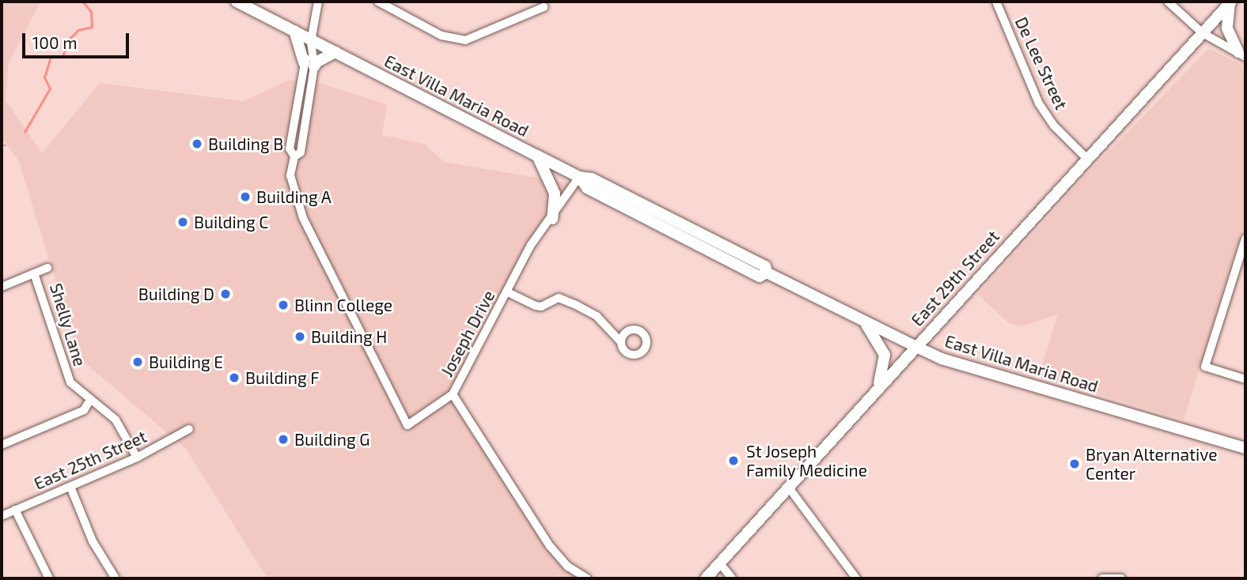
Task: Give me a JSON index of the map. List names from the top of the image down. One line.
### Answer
{"streets":{"main road":["East Villa Maria Road","East 29th Street"],"street":["De Lee Street","Shelly Lane","Joseph Drive","East 25th Street"]},"crossings":[["De Lee Street","East 29th Street"],["East Villa Maria Road","East 29th Street"],["East Villa Maria Road","Joseph Drive"],["Shelly Lane","East 25th Street"]],"places":["Building B","Building A","Building C","Building D","Blinn College","Building H","Building E","Building F","Building G","St Joseph Family Medicine","Bryan Alternative Center"],"scale_bar":"100 m"}
